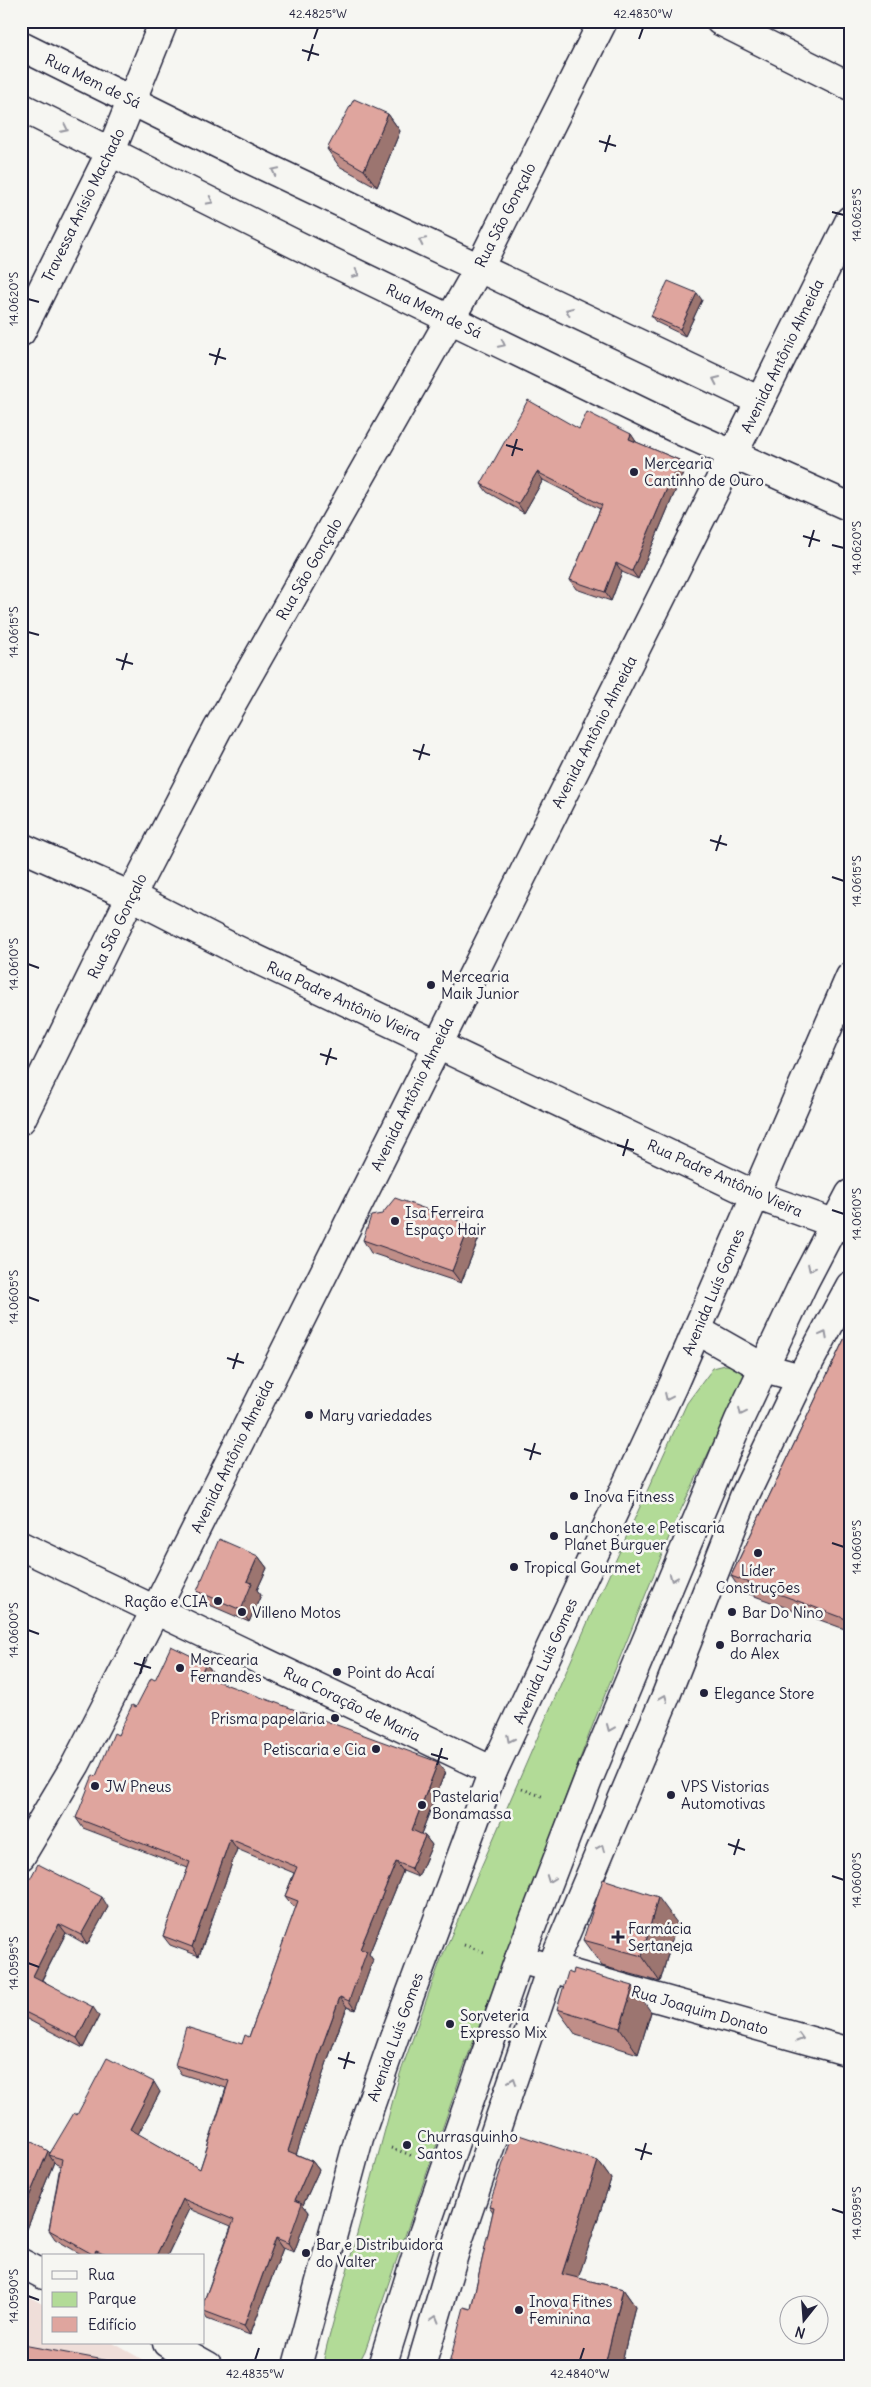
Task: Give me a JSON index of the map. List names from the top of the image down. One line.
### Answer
{"streets":{"street":["Rua Mem de Sá","Travessa Anísio Machado","Rua São Gonçalo","Avenida Antônio Almeida","Rua Padre Antônio Vieira","Avenida Luís Gomes","Rua Coração de Maria","Rua Joaquim Donato"]},"crossings":[["Rua Mem de Sá","Travessa Anísio Machado"],["Rua Mem de Sá","Rua São Gonçalo"],["Rua Mem de Sá","Avenida Antônio Almeida"],["Rua São Gonçalo","Rua Padre Antônio Vieira"],["Avenida Antônio Almeida","Rua Padre Antônio Vieira"],["Avenida Antônio Almeida","Rua Coração de Maria"],["Rua Padre Antônio Vieira","Avenida Luís Gomes"],["Avenida Luís Gomes","Rua Coração de Maria"]],"one_way":["Rua Joaquim Donato"],"places":{"other":["Mercearia Cantinho de Ouro","Mercearia Maik Junior","Isa Ferreira Espaço Hair","Mary variedades","Inova Fitness","Lanchonete e Petiscaria Planet Burguer","Líder Construções","Tropical Gourmet","Ração e CIA","Villeno Motos","Bar Do Nino","Borracharia do Alex","Mercearia Fernandes","Point do Acaí","Elegance Store","Prisma papelaria","Petiscaria e Cia","JW Pneus","VPS Vistorias Automotivas","Pastelaria Bonamassa","Sorveteria Expresso Mix","Churrasquinho Santos","Bar e Distribuidora do Valter","Inova Fitnes Feminina"],"health":["Farmácia Sertaneja"]},"legend":["Rua","Parque","Edifício"],"north":"bottom","coordinates":["42.4825°W","42.4830°W","14.0625°S","14.0620°S","14.0615°S","14.0610°S","14.0605°S","14.0600°S","14.0595°S","14.0590°S","42.4835°W","42.4840°W"]}
